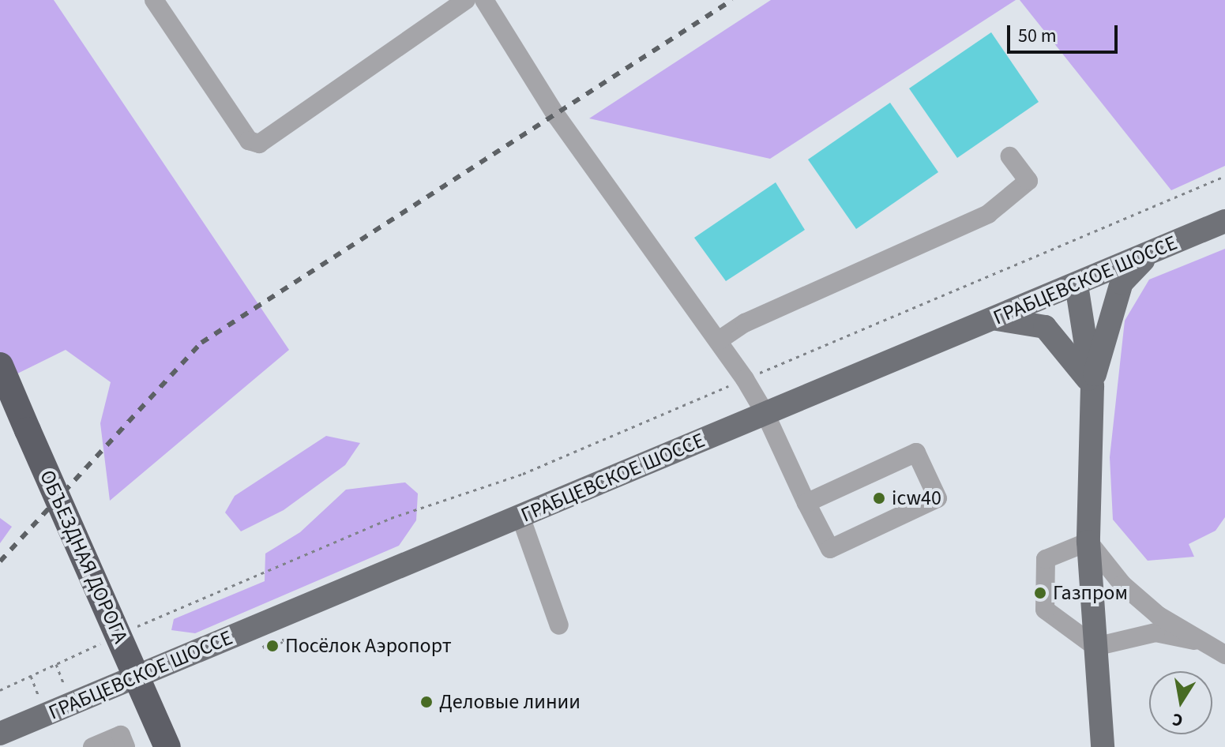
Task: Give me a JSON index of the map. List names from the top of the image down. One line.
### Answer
{"streets":{"highway":["ОБЪЕЗДНАЯ ДОРОГА"],"main road":["ГРАБЦЕВСКОЕ ШОССЕ"]},"places":["icw40","Газпром","Посёлок Аэропорт","Деловые линии"],"scale_bar":"50 m","north":"bottom"}
